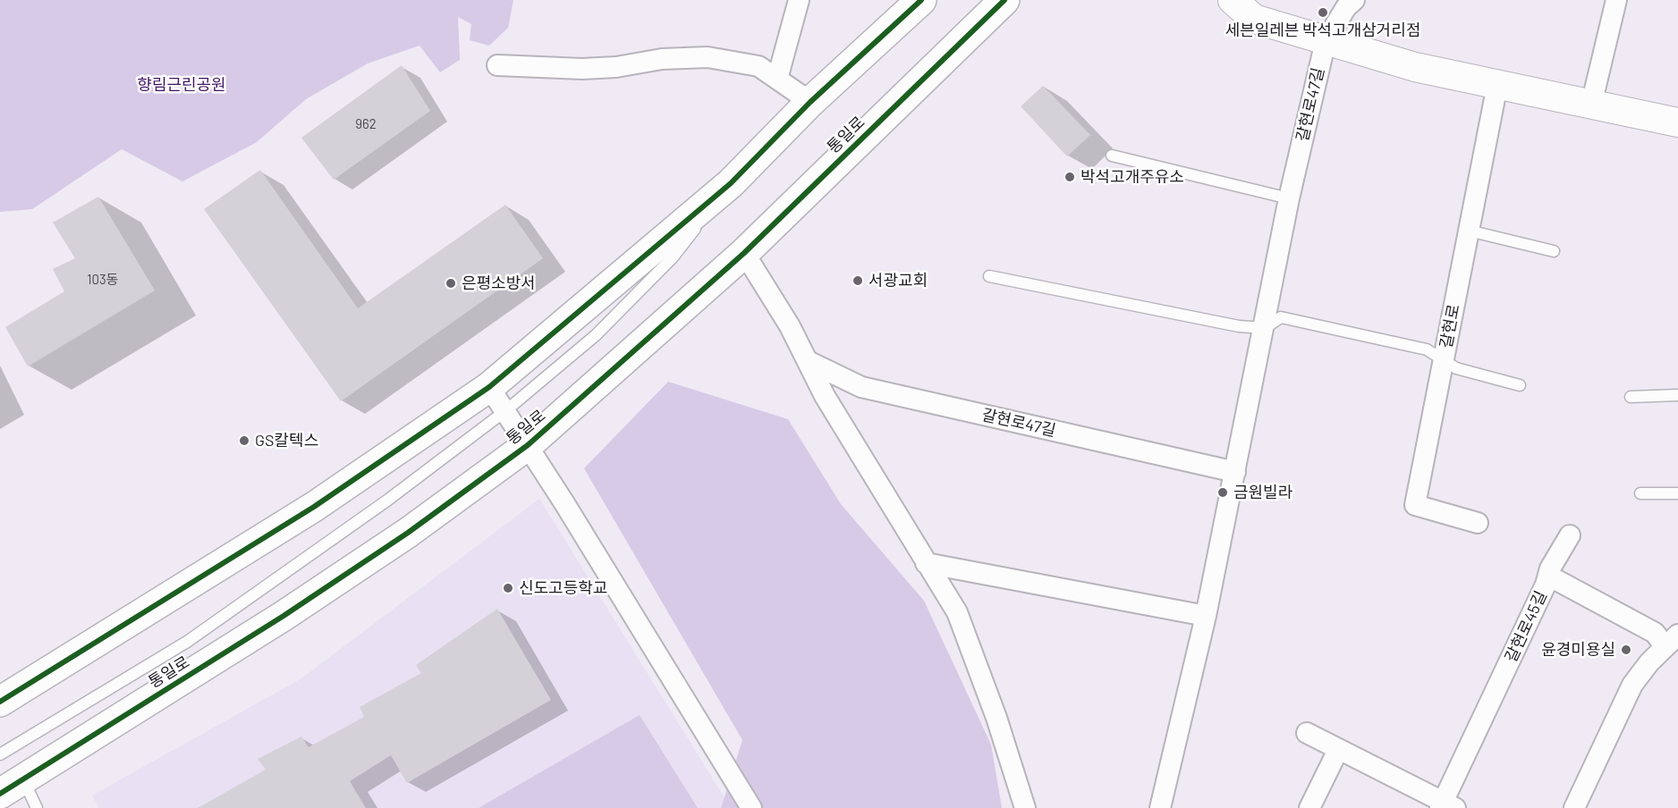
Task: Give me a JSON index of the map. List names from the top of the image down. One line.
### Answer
{"streets":{"main road":["통일로"],"street":["갈현로47길","갈현로","갈현로45길"]},"parks":["향림근린공원"],"places":["세븐일레븐 박석고개삼거리점","박석고개주유소","서광교회","은평소방서","GS칼텍스","금원빌라","신도고등학교","윤경미용실"],"house_numbers":["962","103동"]}
